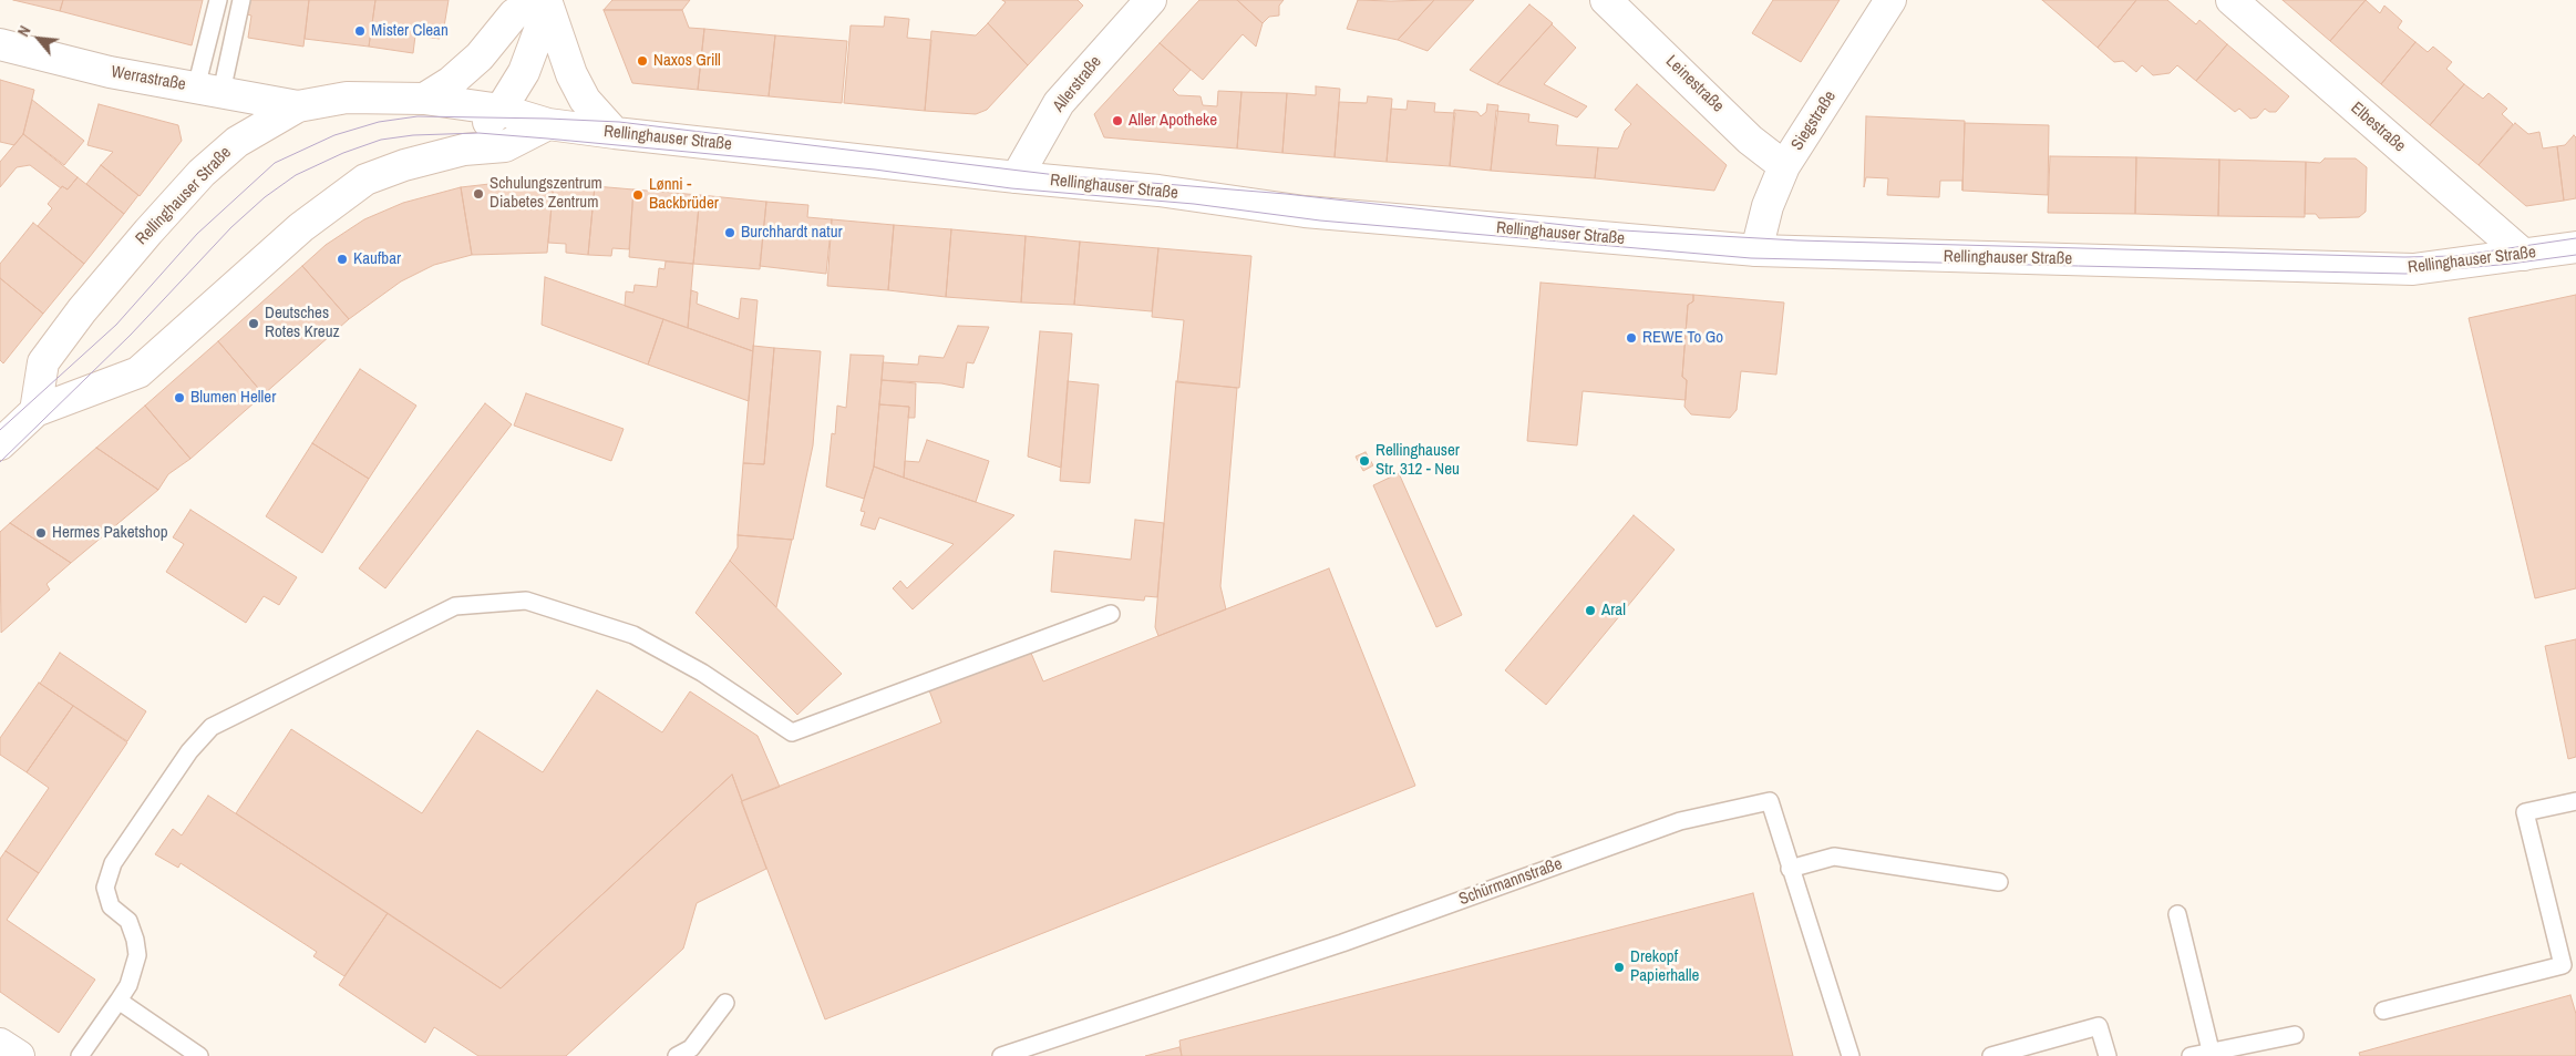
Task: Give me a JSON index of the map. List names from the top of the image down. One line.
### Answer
{"streets":{"main road":["Werrastraße","Allerstraße","Leinestraße","Siegstraße","Elbestraße","Rellinghauser Straße"],"lane":["Schürmannstraße"]},"crossings":[["Werrastraße","Rellinghauser Straße"],["Allerstraße","Rellinghauser Straße"],["Leinestraße","Siegstraße"],["Siegstraße","Rellinghauser Straße"],["Elbestraße","Rellinghauser Straße"]],"places":["Mister Clean","Naxos Grill","Aller Apotheke","Schulungszentrum Diabetes Zentrum","Lønni - Backbrüder","Burchhardt natur","Kaufbar","Deutsches Rotes Kreuz","REWE To Go","Blumen Heller","Rellinghauser Str. 312 - Neu","Hermes Paketshop","Aral","Drekopf Papierhalle"],"north":"top left"}
